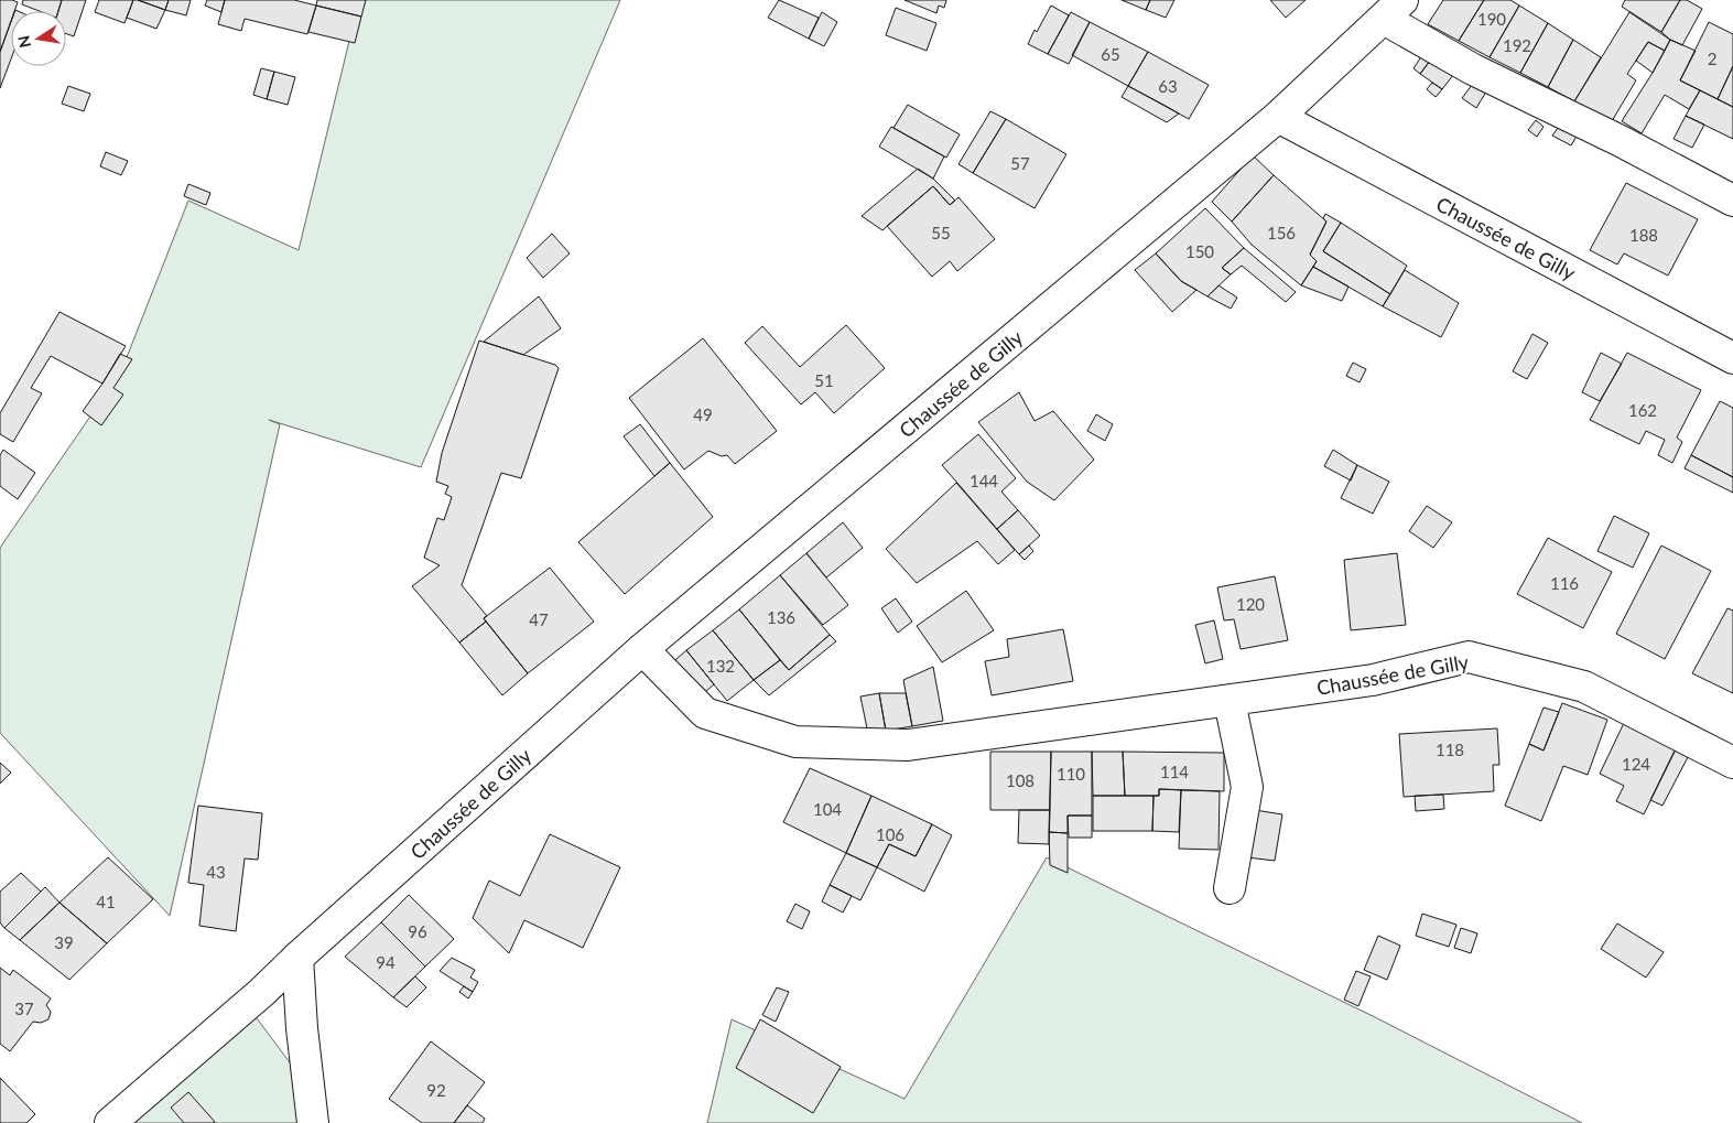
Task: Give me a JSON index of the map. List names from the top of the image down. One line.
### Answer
{"streets":{"street":["Chaussée de Gilly"]},"house_numbers":["190","192","65","2","63","57","55","156","188","150","51","162","49","144","116","120","136","47","132","118","124","114","110","108","104","106","43","41","96","39","94","37","92"],"north":"left"}
